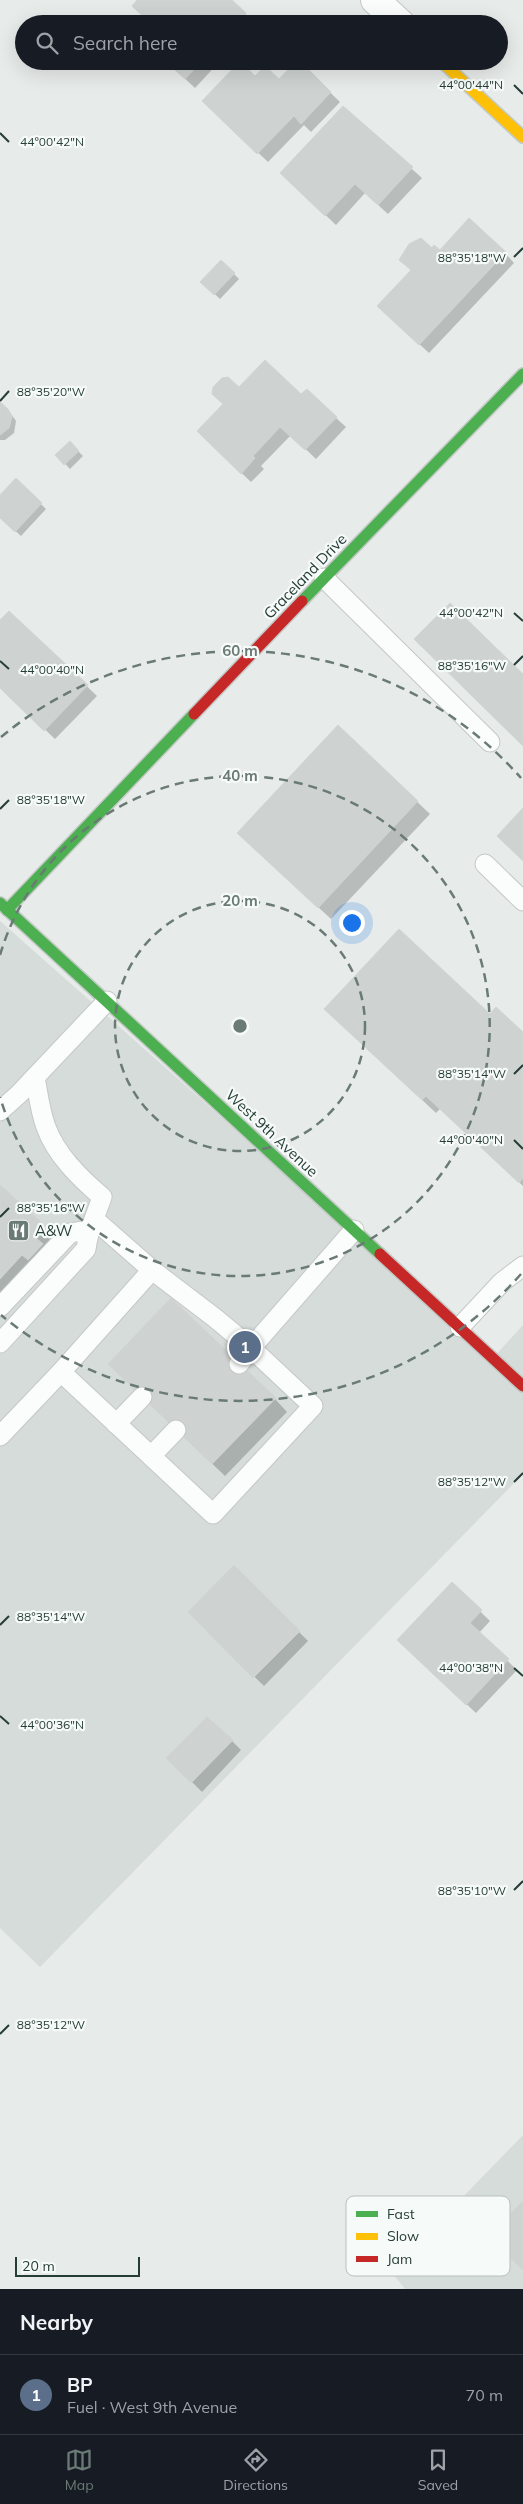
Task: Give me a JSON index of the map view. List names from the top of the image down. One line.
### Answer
{"streets":{"street":["Graceland Drive","West 9th Avenue"]},"crossings":[["Graceland Drive","West 9th Avenue"]],"places":{"restaurant":["A&W"]},"legend":["Fast","Slow","Jam"],"scale_bar":"20 m","page":{"search":"Search here","pins":"1","scale":"20 m","heading":"Nearby","list":[{"mark":"1","name":"BP","note":"Fuel · West 9th Avenue","value":"70 m"}],"nav":["Map","Directions","Saved"]},"coordinates":["44°00'44\"N","44°00'42\"N","88°35'18\"W","88°35'20\"W","88°35'16\"W","44°00'40\"N","88°35'14\"W","88°35'12\"W","44°00'38\"N","44°00'36\"N","88°35'10\"W"],"rings":["60 m","40 m","20 m"]}
